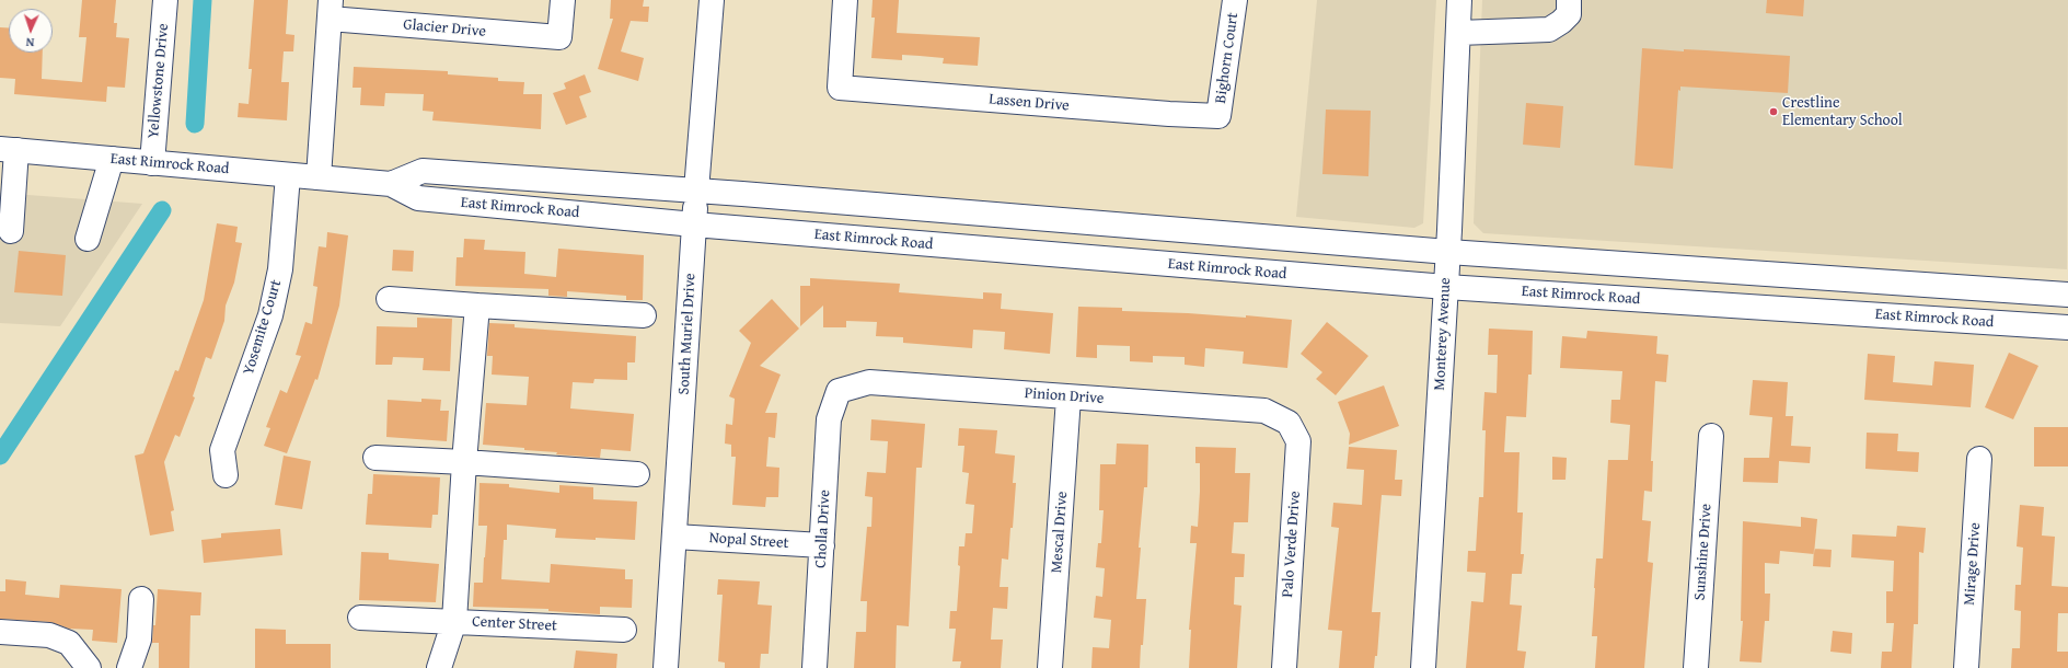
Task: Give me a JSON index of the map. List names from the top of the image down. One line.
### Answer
{"streets":{"street":["Glacier Drive","Bighorn Court","Yellowstone Drive","Lassen Drive","East Rimrock Road","Yosemite Court","South Muriel Drive","Monterey Avenue","Pinion Drive","Cholla Drive","Mescal Drive","Nopal Street","Palo Verde Drive","Sunshine Drive","Mirage Drive","Center Street"]},"crossings":[["Bighorn Court","Lassen Drive"],["Yellowstone Drive","East Rimrock Road"],["East Rimrock Road","Yosemite Court"],["East Rimrock Road","South Muriel Drive"],["East Rimrock Road","Monterey Avenue"],["South Muriel Drive","Nopal Street"],["Pinion Drive","Cholla Drive"],["Pinion Drive","Mescal Drive"],["Pinion Drive","Palo Verde Drive"],["Cholla Drive","Nopal Street"]],"places":["Crestline Elementary School"],"north":"bottom"}
